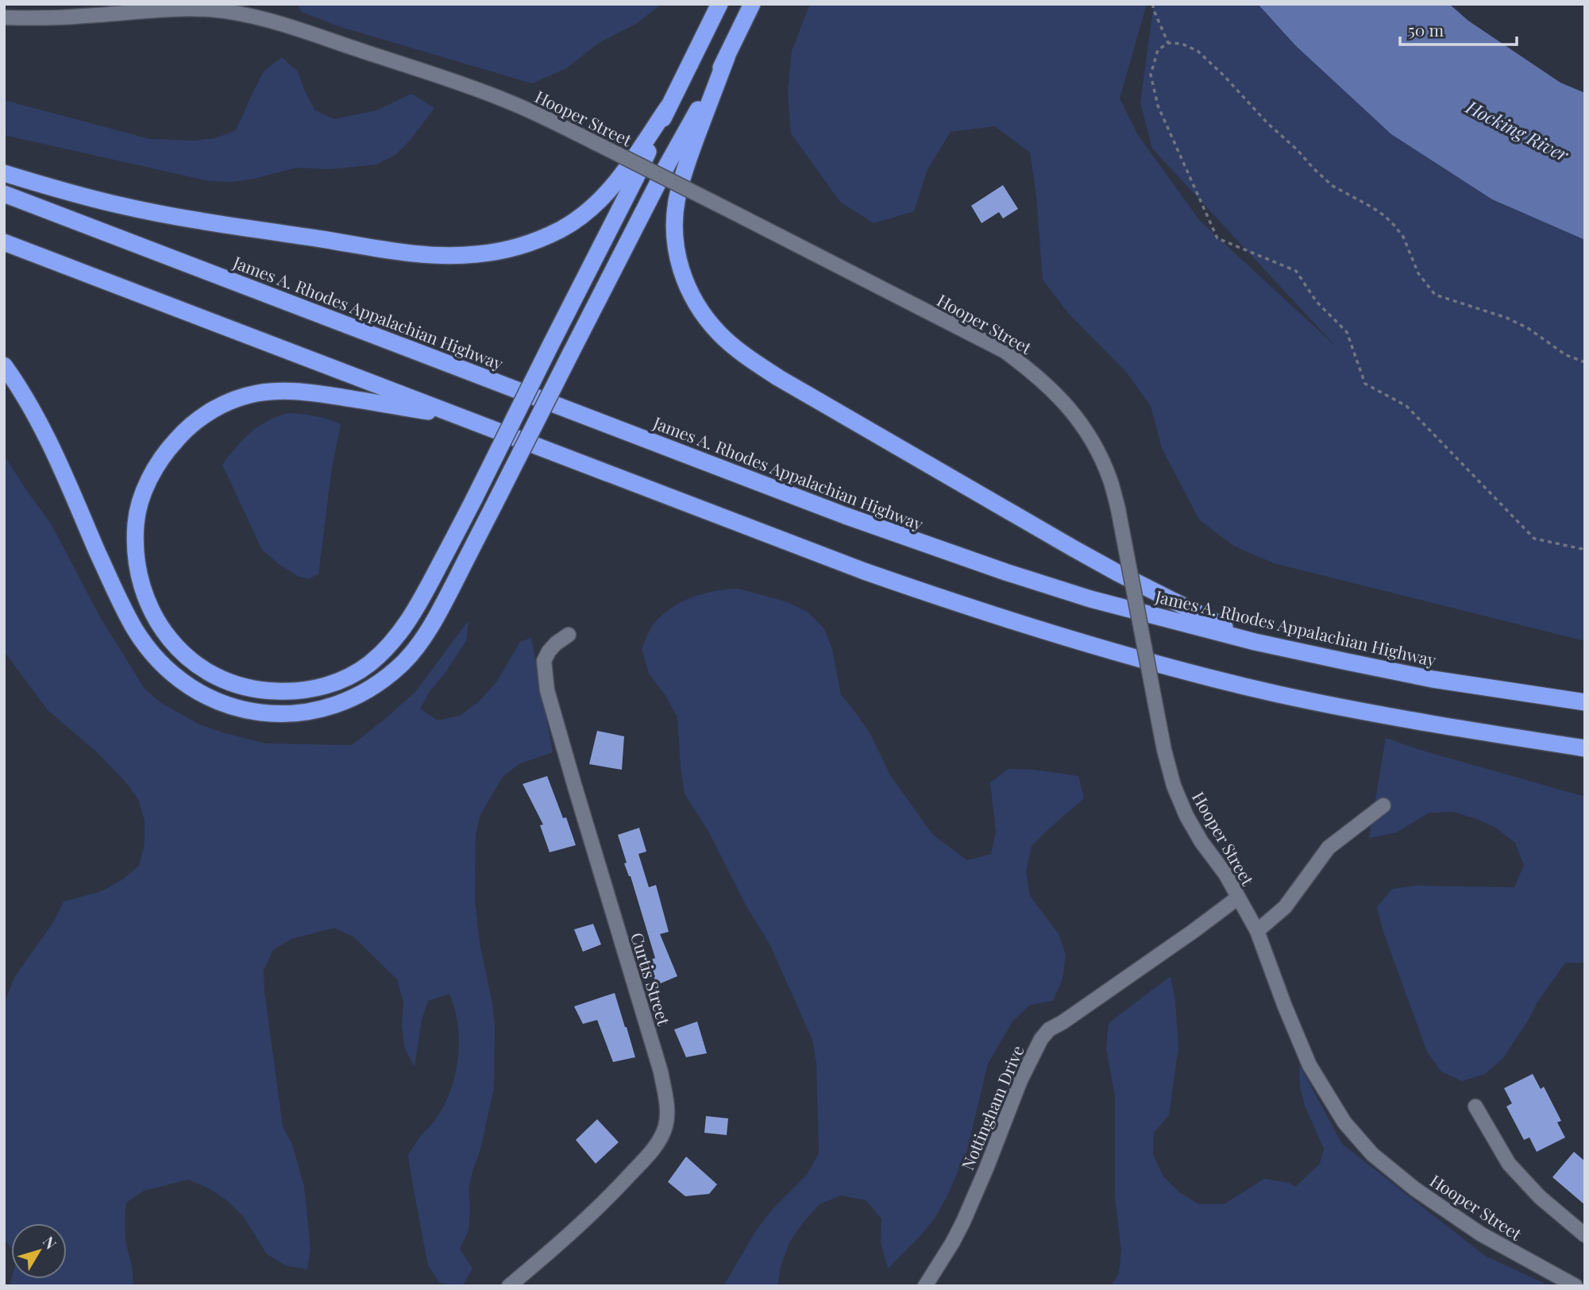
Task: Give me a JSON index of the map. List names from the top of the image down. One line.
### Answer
{"streets":{"highway":["James A. Rhodes Appalachian Highway"],"street":["Hooper Street","Curtis Street","Nottingham Drive"]},"crossings":[["Hooper Street","Nottingham Drive"]],"water":["Hocking River"],"scale_bar":"50 m","north":"top right"}
